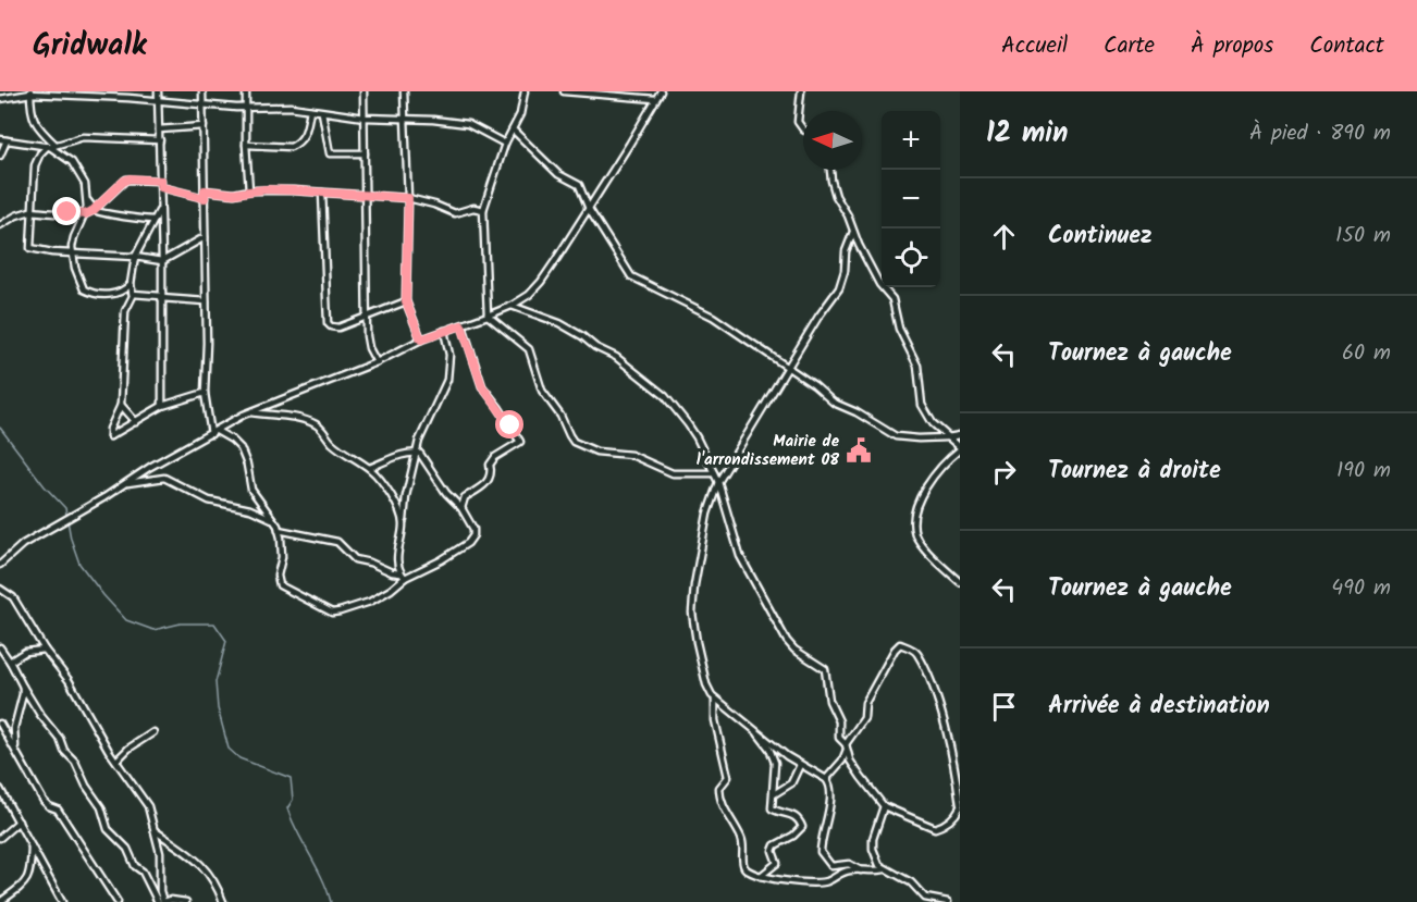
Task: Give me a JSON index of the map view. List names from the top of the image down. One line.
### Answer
{"places":{"public building":["Mairie de l'arrondissement 08"]},"north":"left","page":{"header":"Gridwalk","nav":["Accueil","Carte","À propos","Contact"],"heading":["12 min","À pied · 890 m"],"map_buttons":["+","−"],"list":[["Continuez","150 m"],["Tournez à gauche","60 m"],["Tournez à droite","190 m"],["Tournez à gauche","490 m"],"Arrivée à destination"]}}
